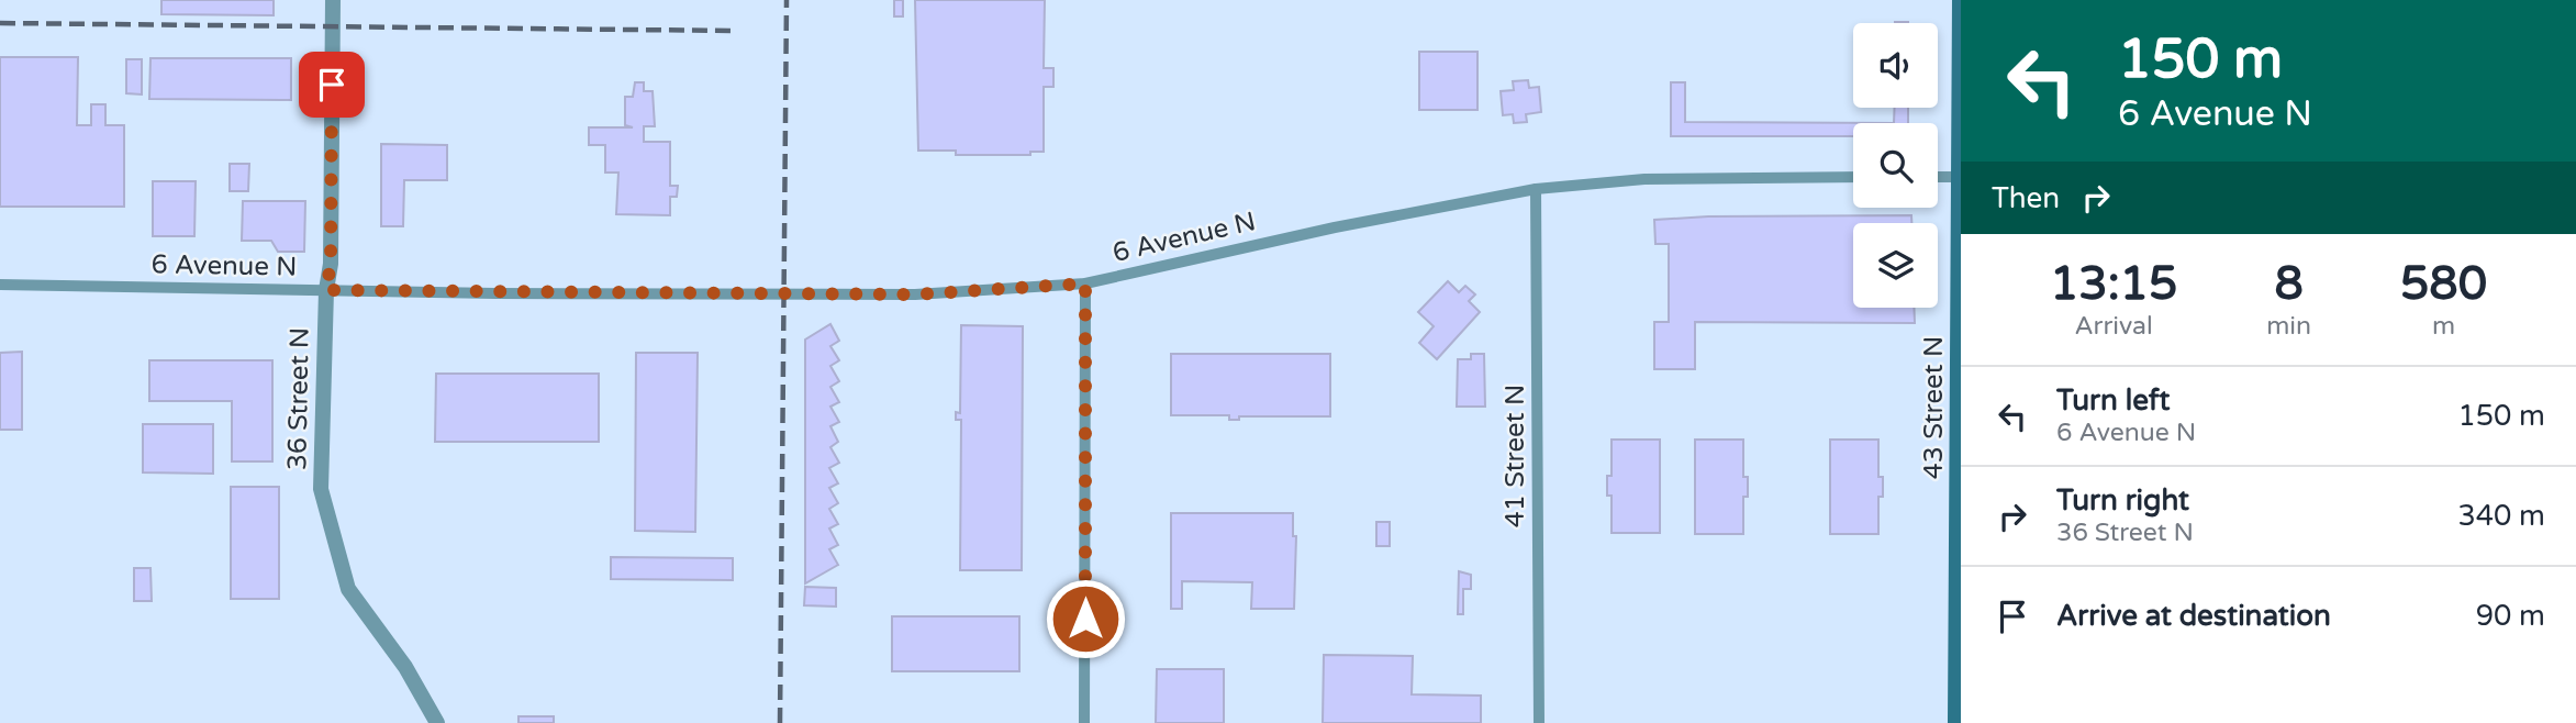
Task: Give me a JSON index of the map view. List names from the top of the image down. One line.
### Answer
{"streets":{"main road":["43 Street N"],"street":["6 Avenue N","36 Street N","41 Street N"]},"crossings":[["6 Avenue N","36 Street N"],["6 Avenue N","41 Street N"]],"page":{"turn":["150 m","6 Avenue N"],"then":"Then","eta":["13:15","Arrival","8","min","580","m"],"list":[{"name":"Turn left","note":"6 Avenue N","value":"150 m"},{"name":"Turn right","note":"36 Street N","value":"340 m"},{"name":"Arrive at destination","value":"90 m"}]}}
